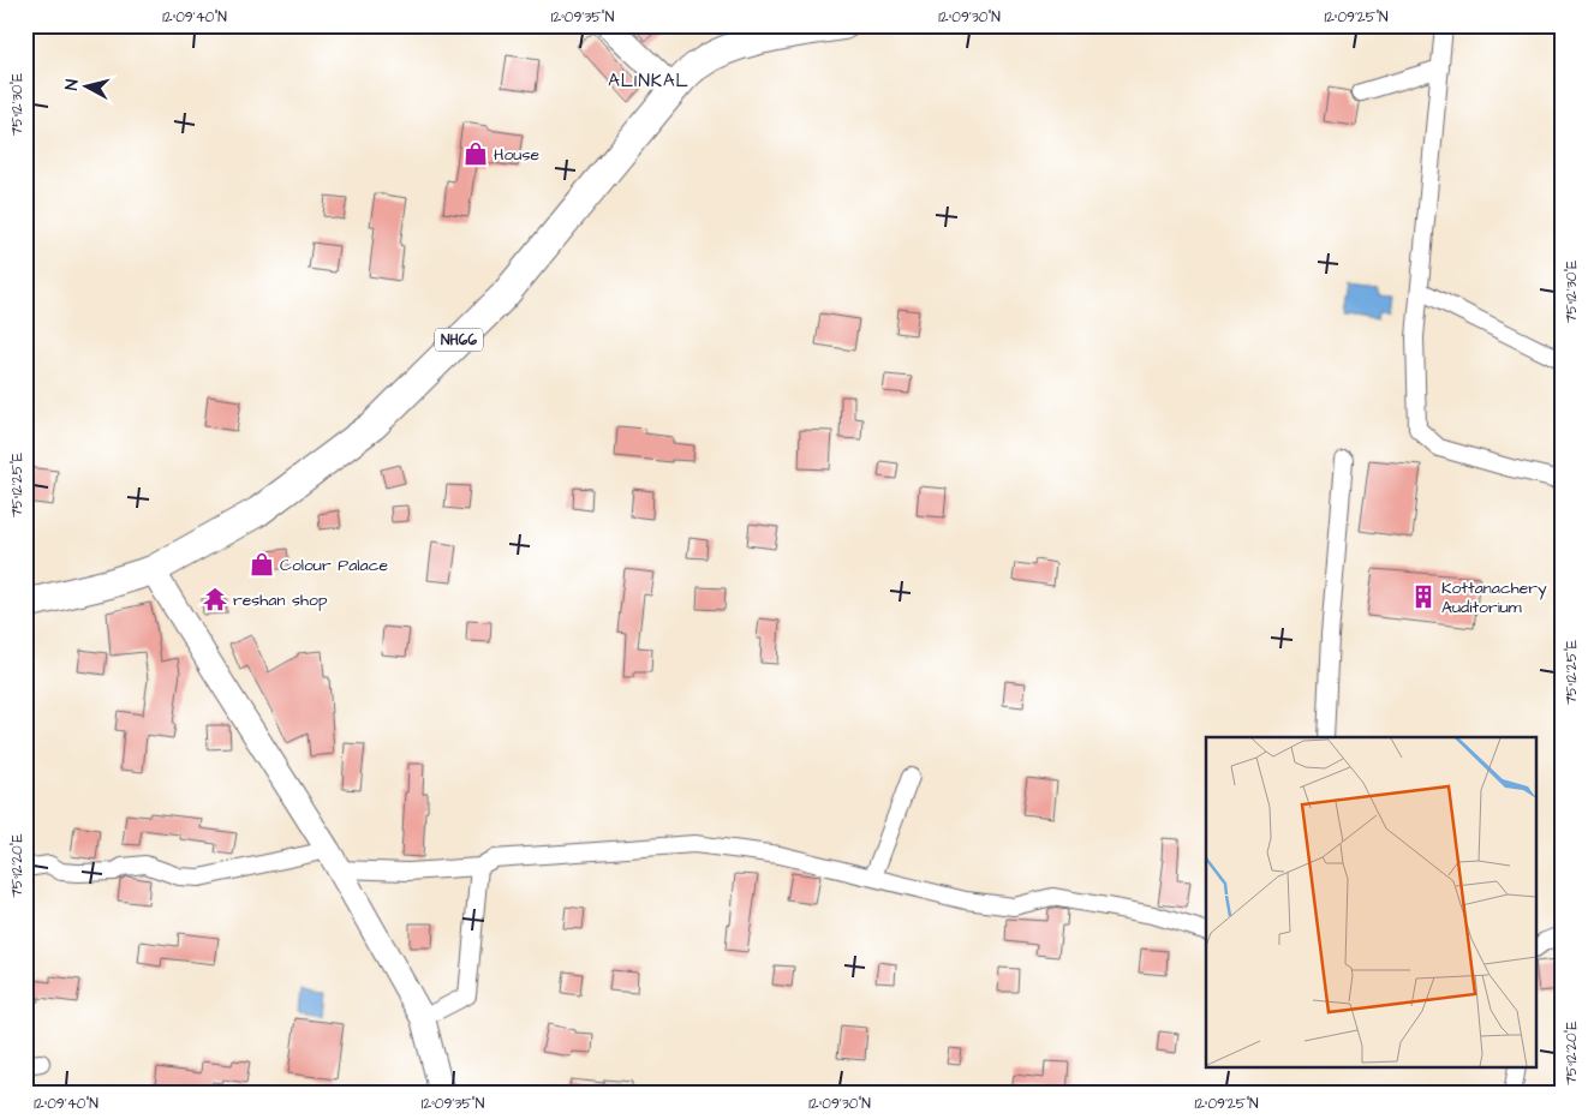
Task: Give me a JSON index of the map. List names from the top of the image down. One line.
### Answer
{"streets":{"highway":["NH66"]},"districts":["ALINKAL"],"places":{"shop":["House","Colour Palace"],"building":["Kottanachery Auditorium"],"temple":["reshan shop"]},"north":"left","coordinates":["12°09'40\"N","12°09'35\"N","12°09'30\"N","12°09'25\"N","75°12'30\"E","75°12'25\"E","75°12'20\"E"]}
